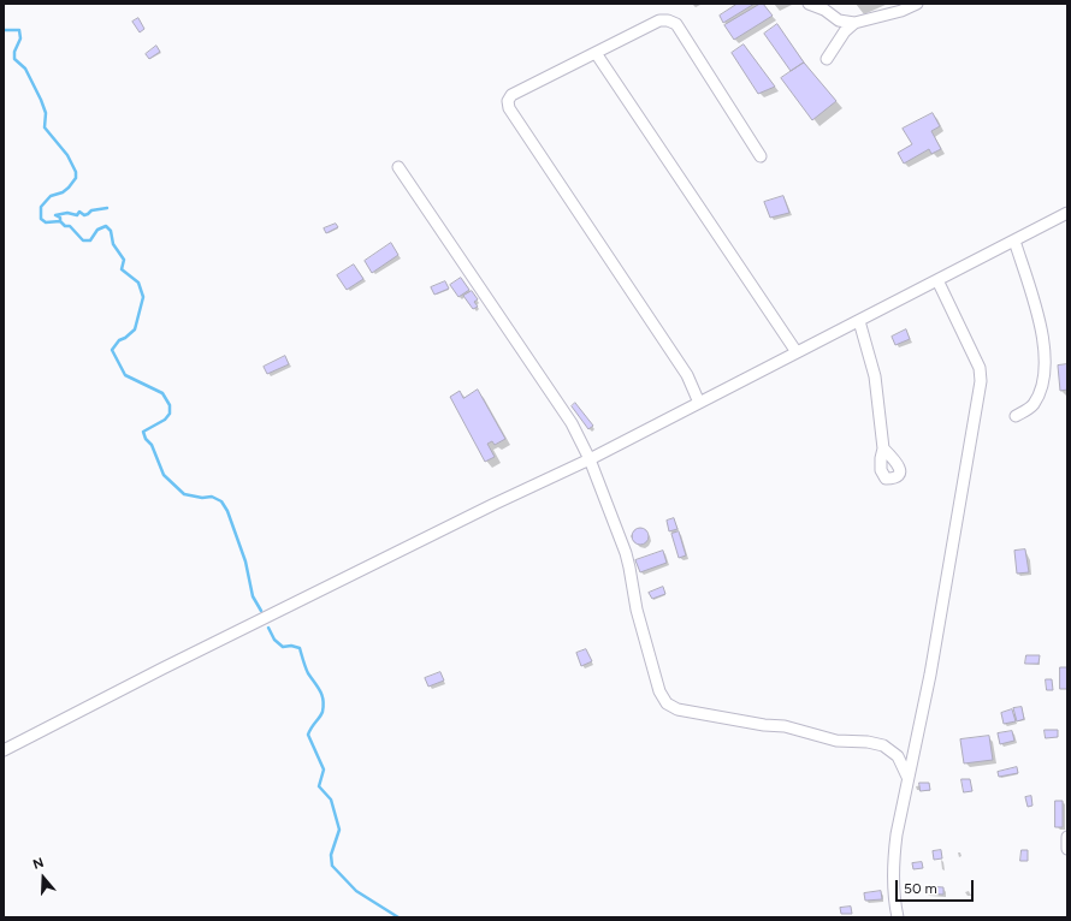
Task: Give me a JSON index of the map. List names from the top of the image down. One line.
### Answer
{"scale_bar":"50 m","north":"top"}
